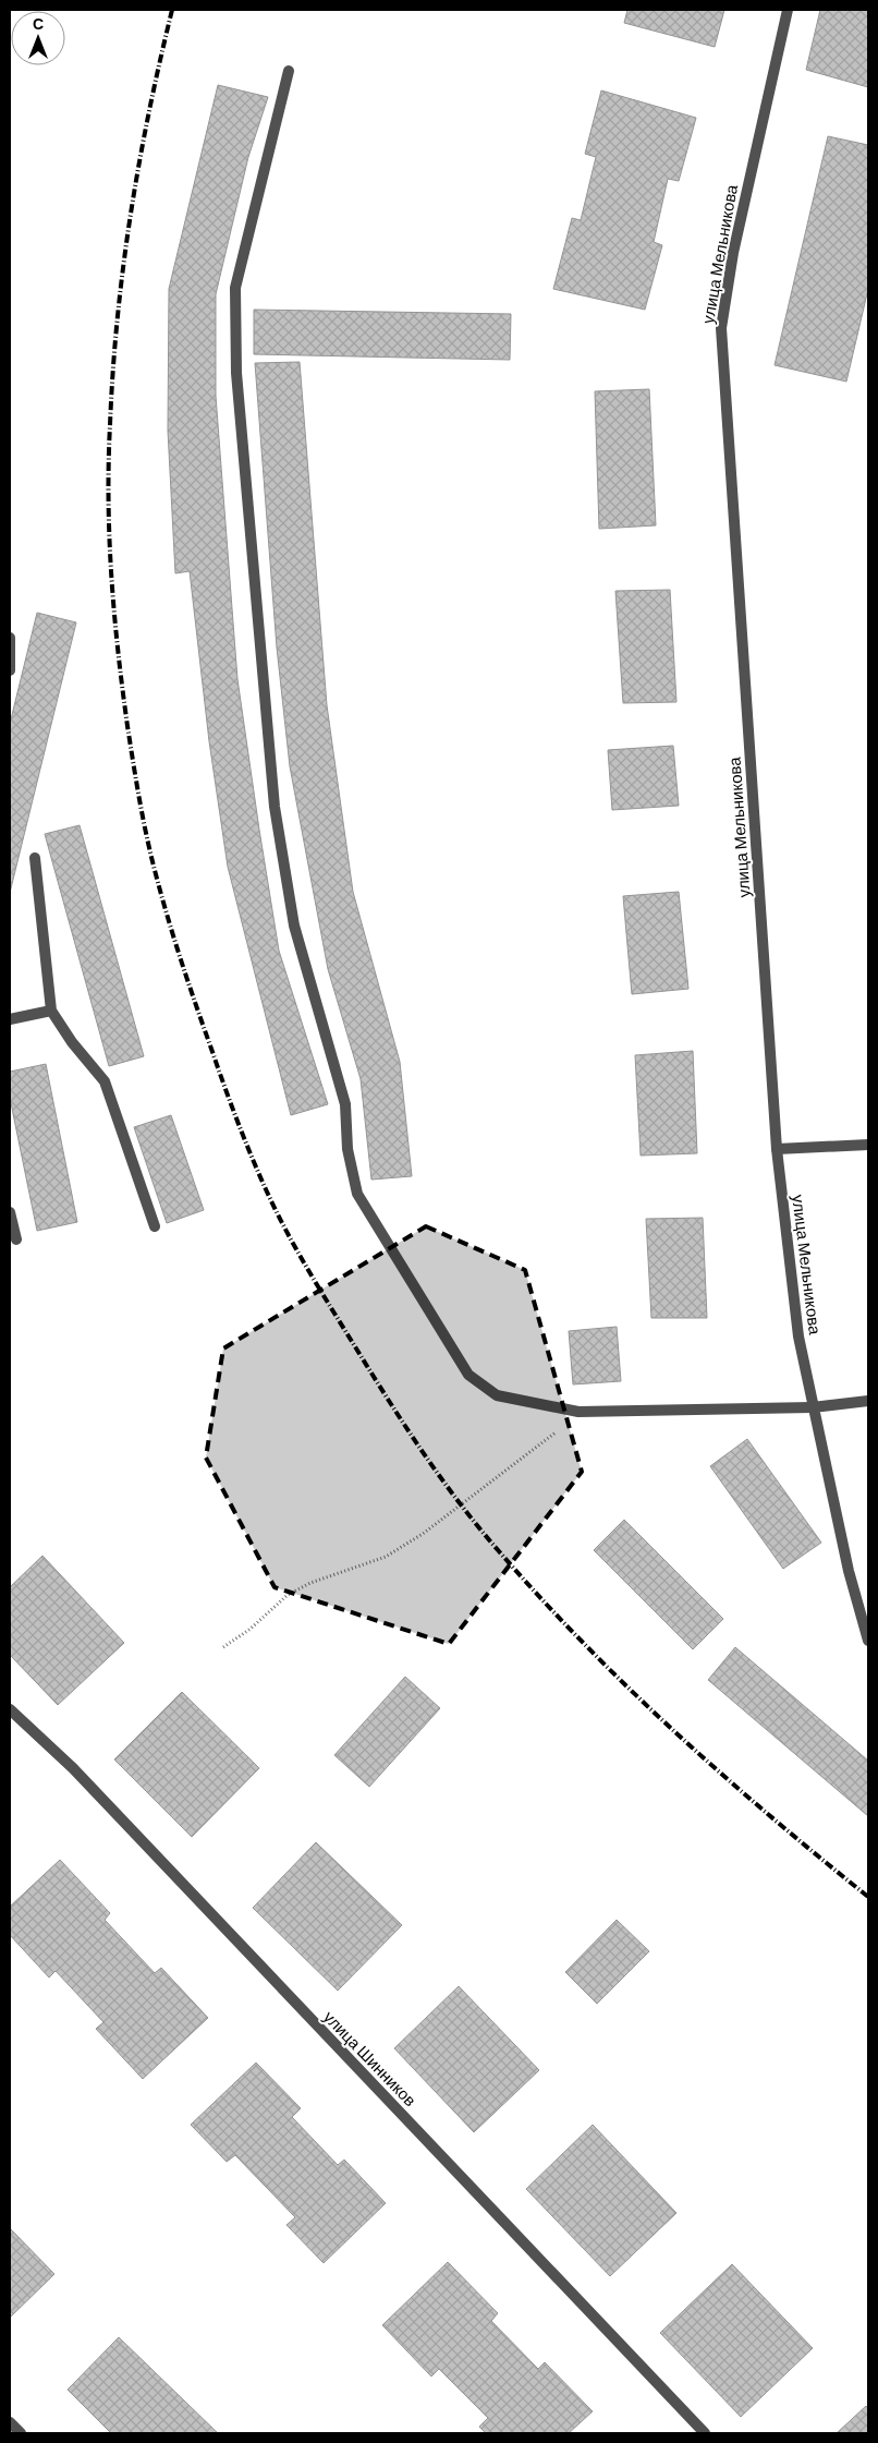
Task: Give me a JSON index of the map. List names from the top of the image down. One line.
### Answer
{"streets":{"street":["улица Мельникова","улица Шинников"]},"north":"top"}
